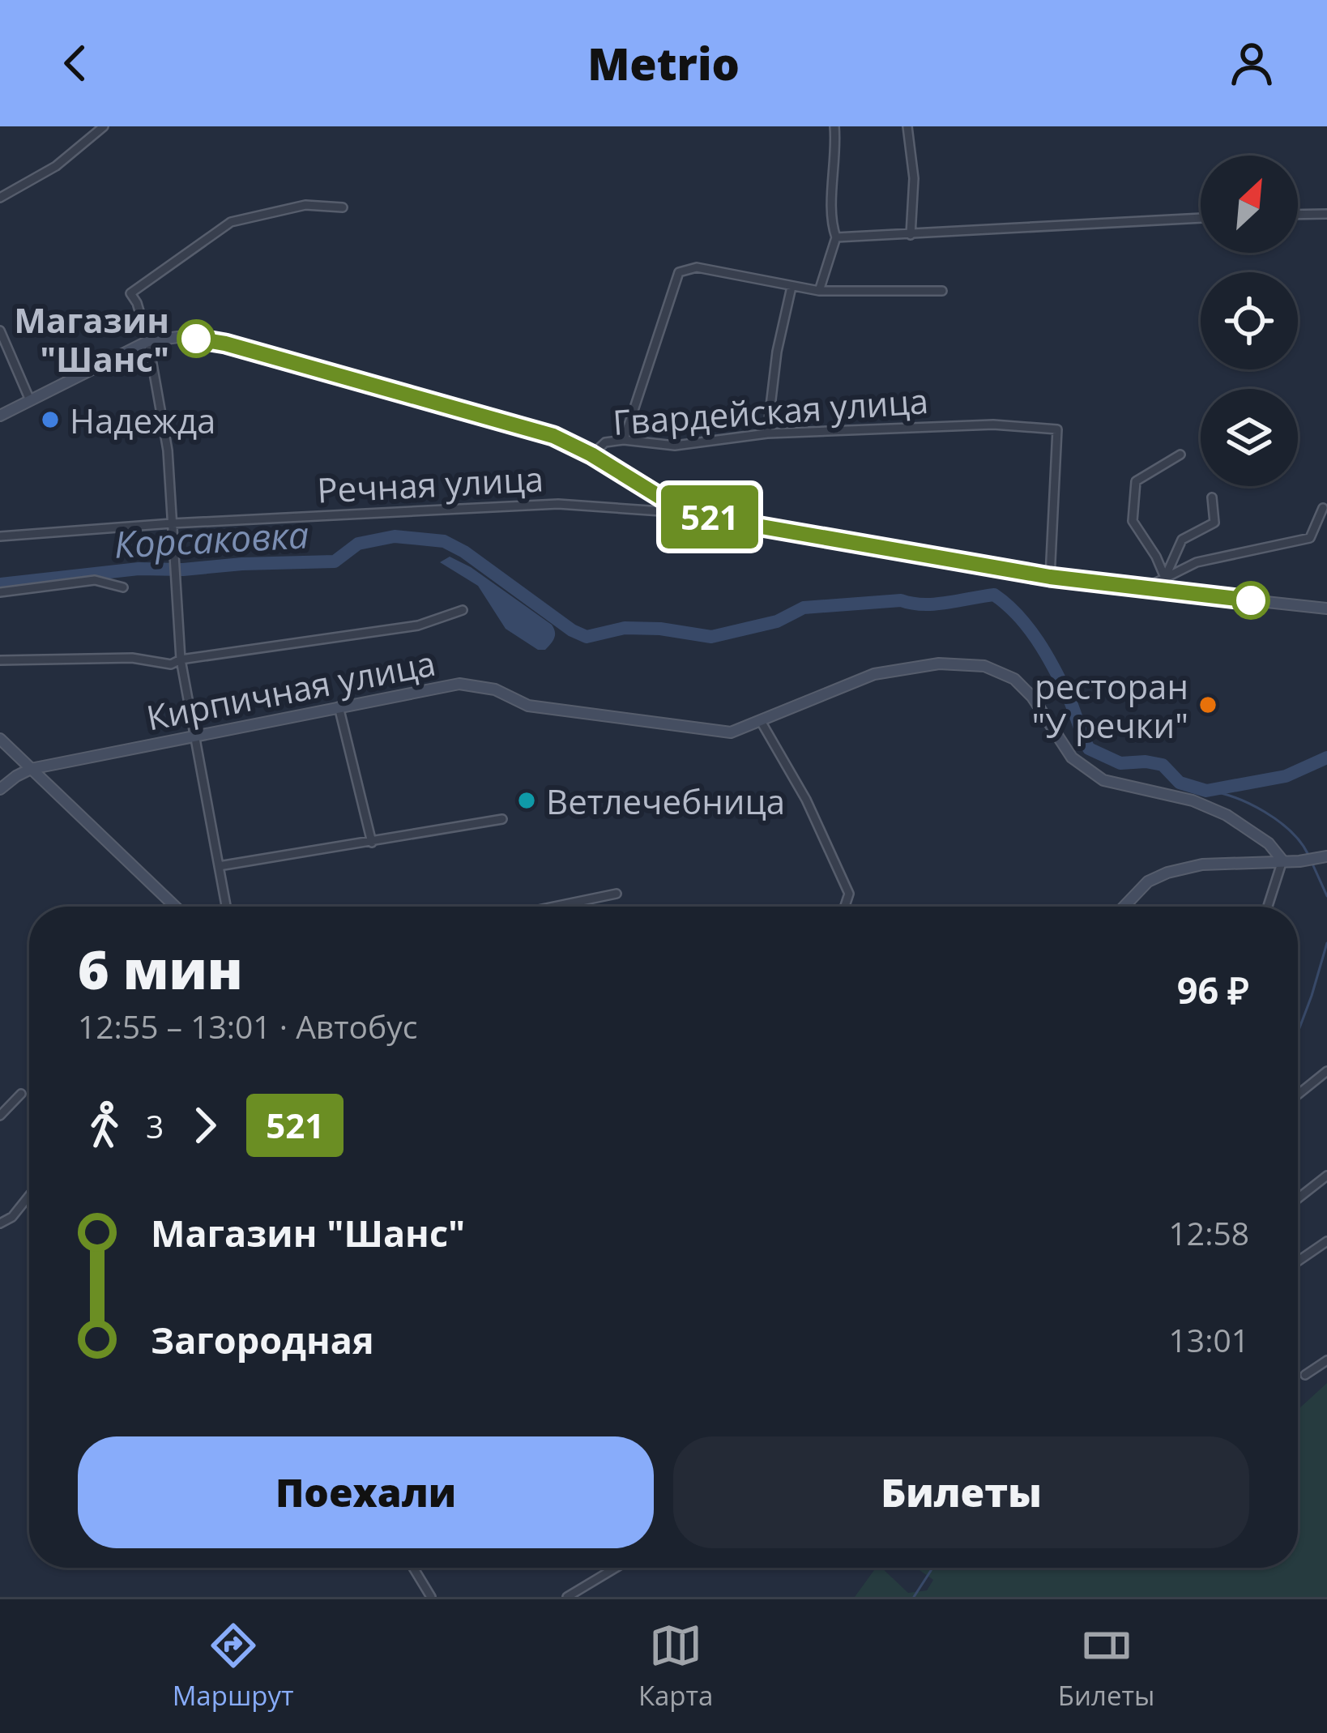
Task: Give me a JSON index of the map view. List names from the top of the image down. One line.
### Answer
{"streets":{"street":["Гвардейская улица","Речная улица","Кирпичная улица"]},"crossings":[["Гвардейская улица","Речная улица"]],"water":["Корсаковка"],"places":["Магазин \"Шанс\"","Надежда","ресторан \"У речки\"","Ветлечебница"],"lines":["bus line 521"],"north":"top right","page":{"header":"Metrio","on_map":"521","heading":["6 мин","12:55 – 13:01 · Автобус","96 ₽"],"legs":["3","521"],"list":[{"name":"Магазин \"Шанс\"","value":"12:58"},{"name":"Загородная","value":"13:01"}],"buttons":["Поехали","Билеты"],"tabs":["Маршрут","Карта","Билеты"]}}
